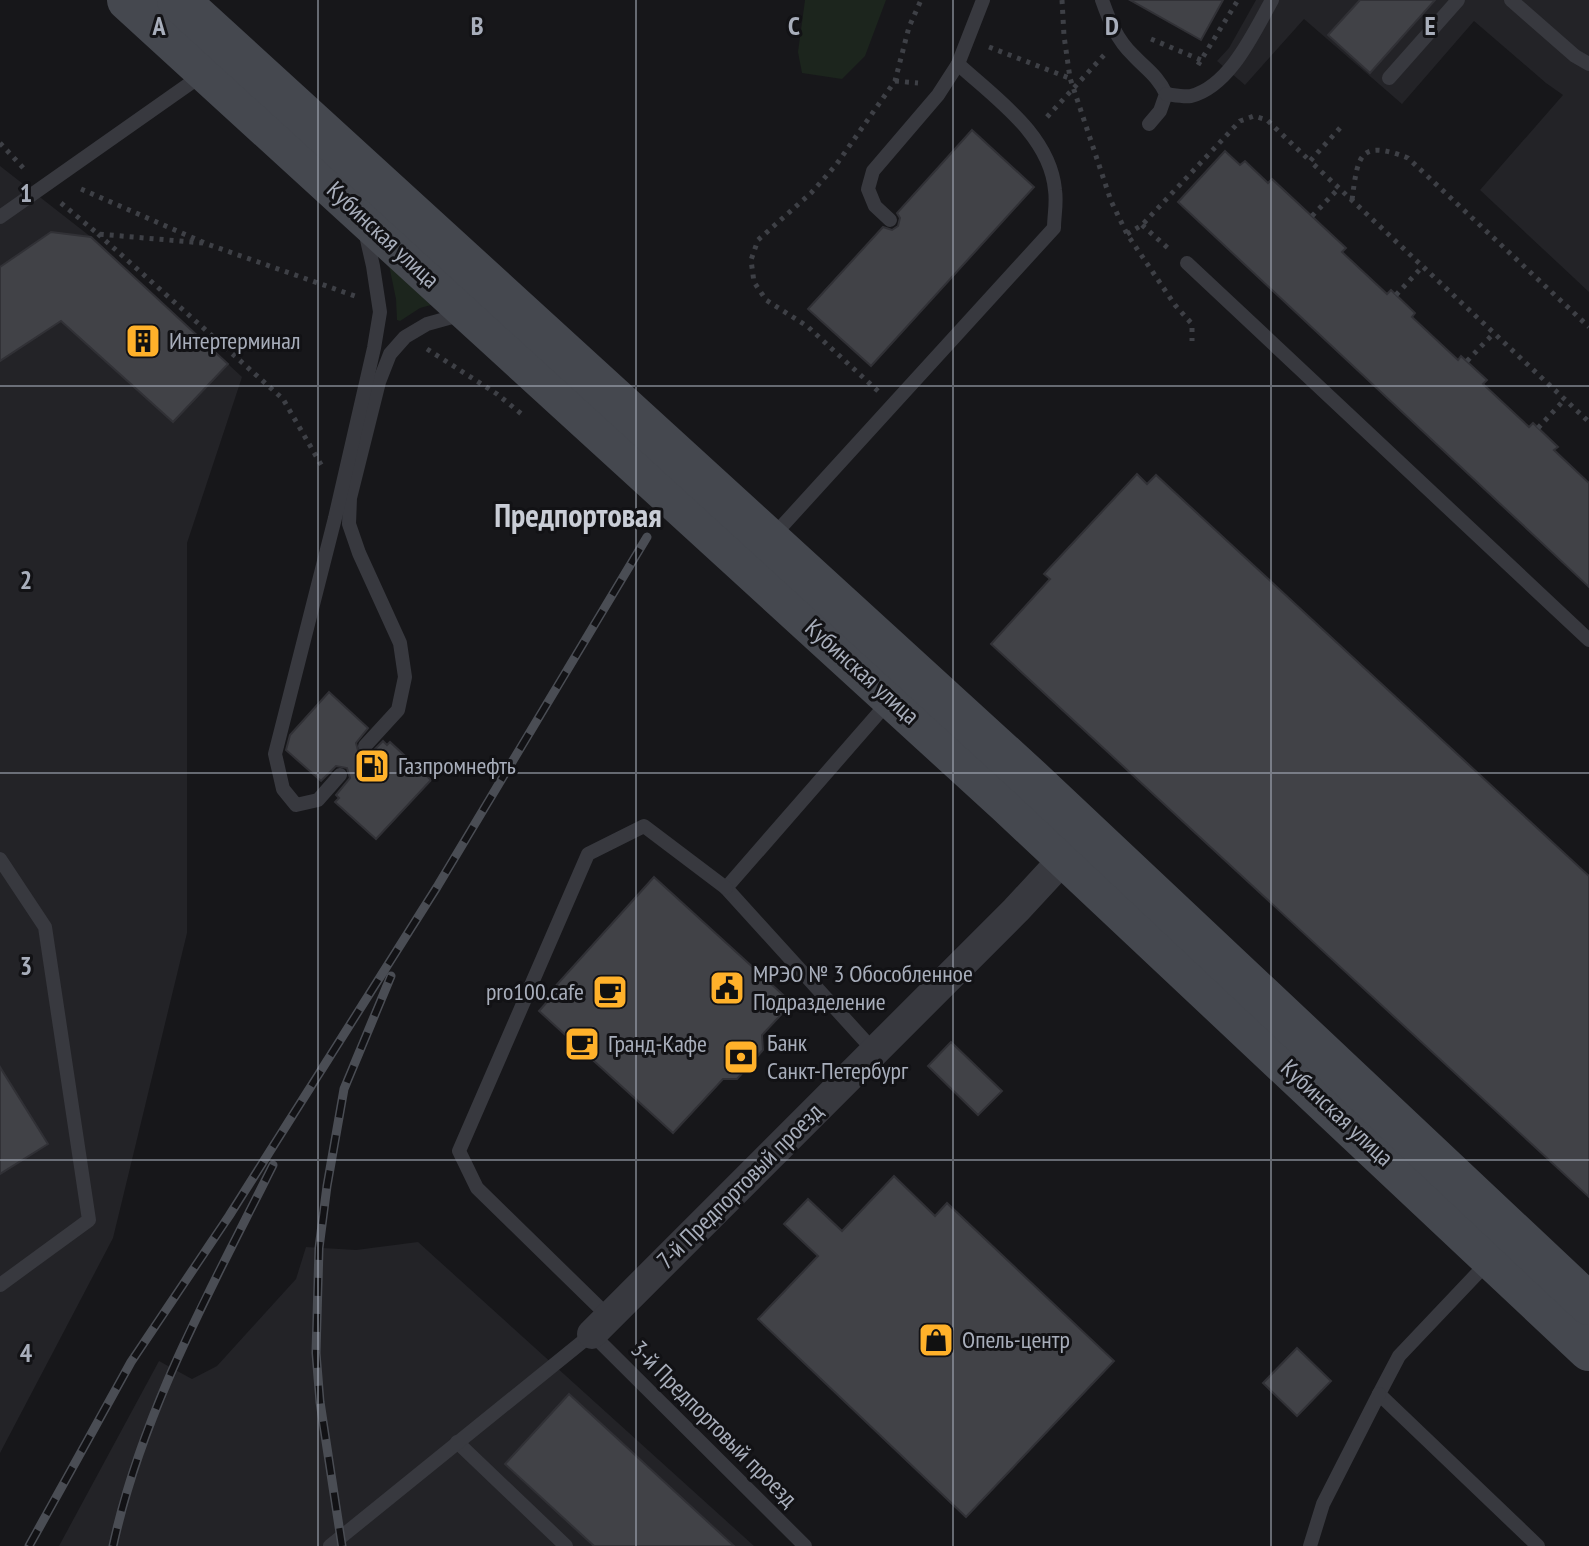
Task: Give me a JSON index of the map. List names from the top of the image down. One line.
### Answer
{"streets":{"main road":["Кубинская улица"],"street":["7-й Предпортовый проезд"],"lane":["3-й Предпортовый проезд"]},"crossings":[["Кубинская улица","7-й Предпортовый проезд"],["7-й Предпортовый проезд","3-й Предпортовый проезд"]],"districts":["Предпортовая"],"places":{"building":["Интертерминал"],"fuel station":["Газпромнефть"],"public building":["МРЭО № 3 Обособленное Подразделение"],"cafe":["pro100.cafe","Гранд-Кафе"],"bank":["Банк Санкт-Петербург"],"shop":["Опель-центр"]},"grid":{"columns":["A","B","C","D","E"],"rows":["1","2","3","4"]}}
